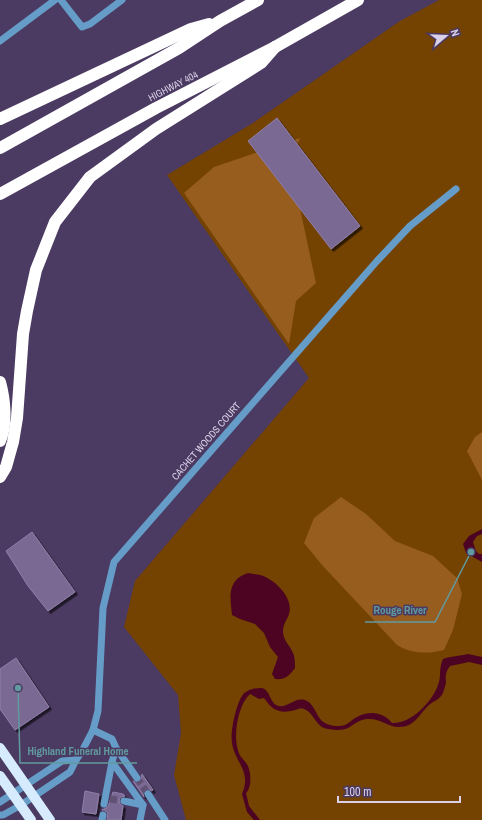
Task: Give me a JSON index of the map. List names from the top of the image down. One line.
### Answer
{"streets":{"highway":["HIGHWAY 404"],"street":["CACHET WOODS COURT"]},"places":["Rouge River","Highland Funeral Home"],"scale_bar":"100 m","north":"right"}
